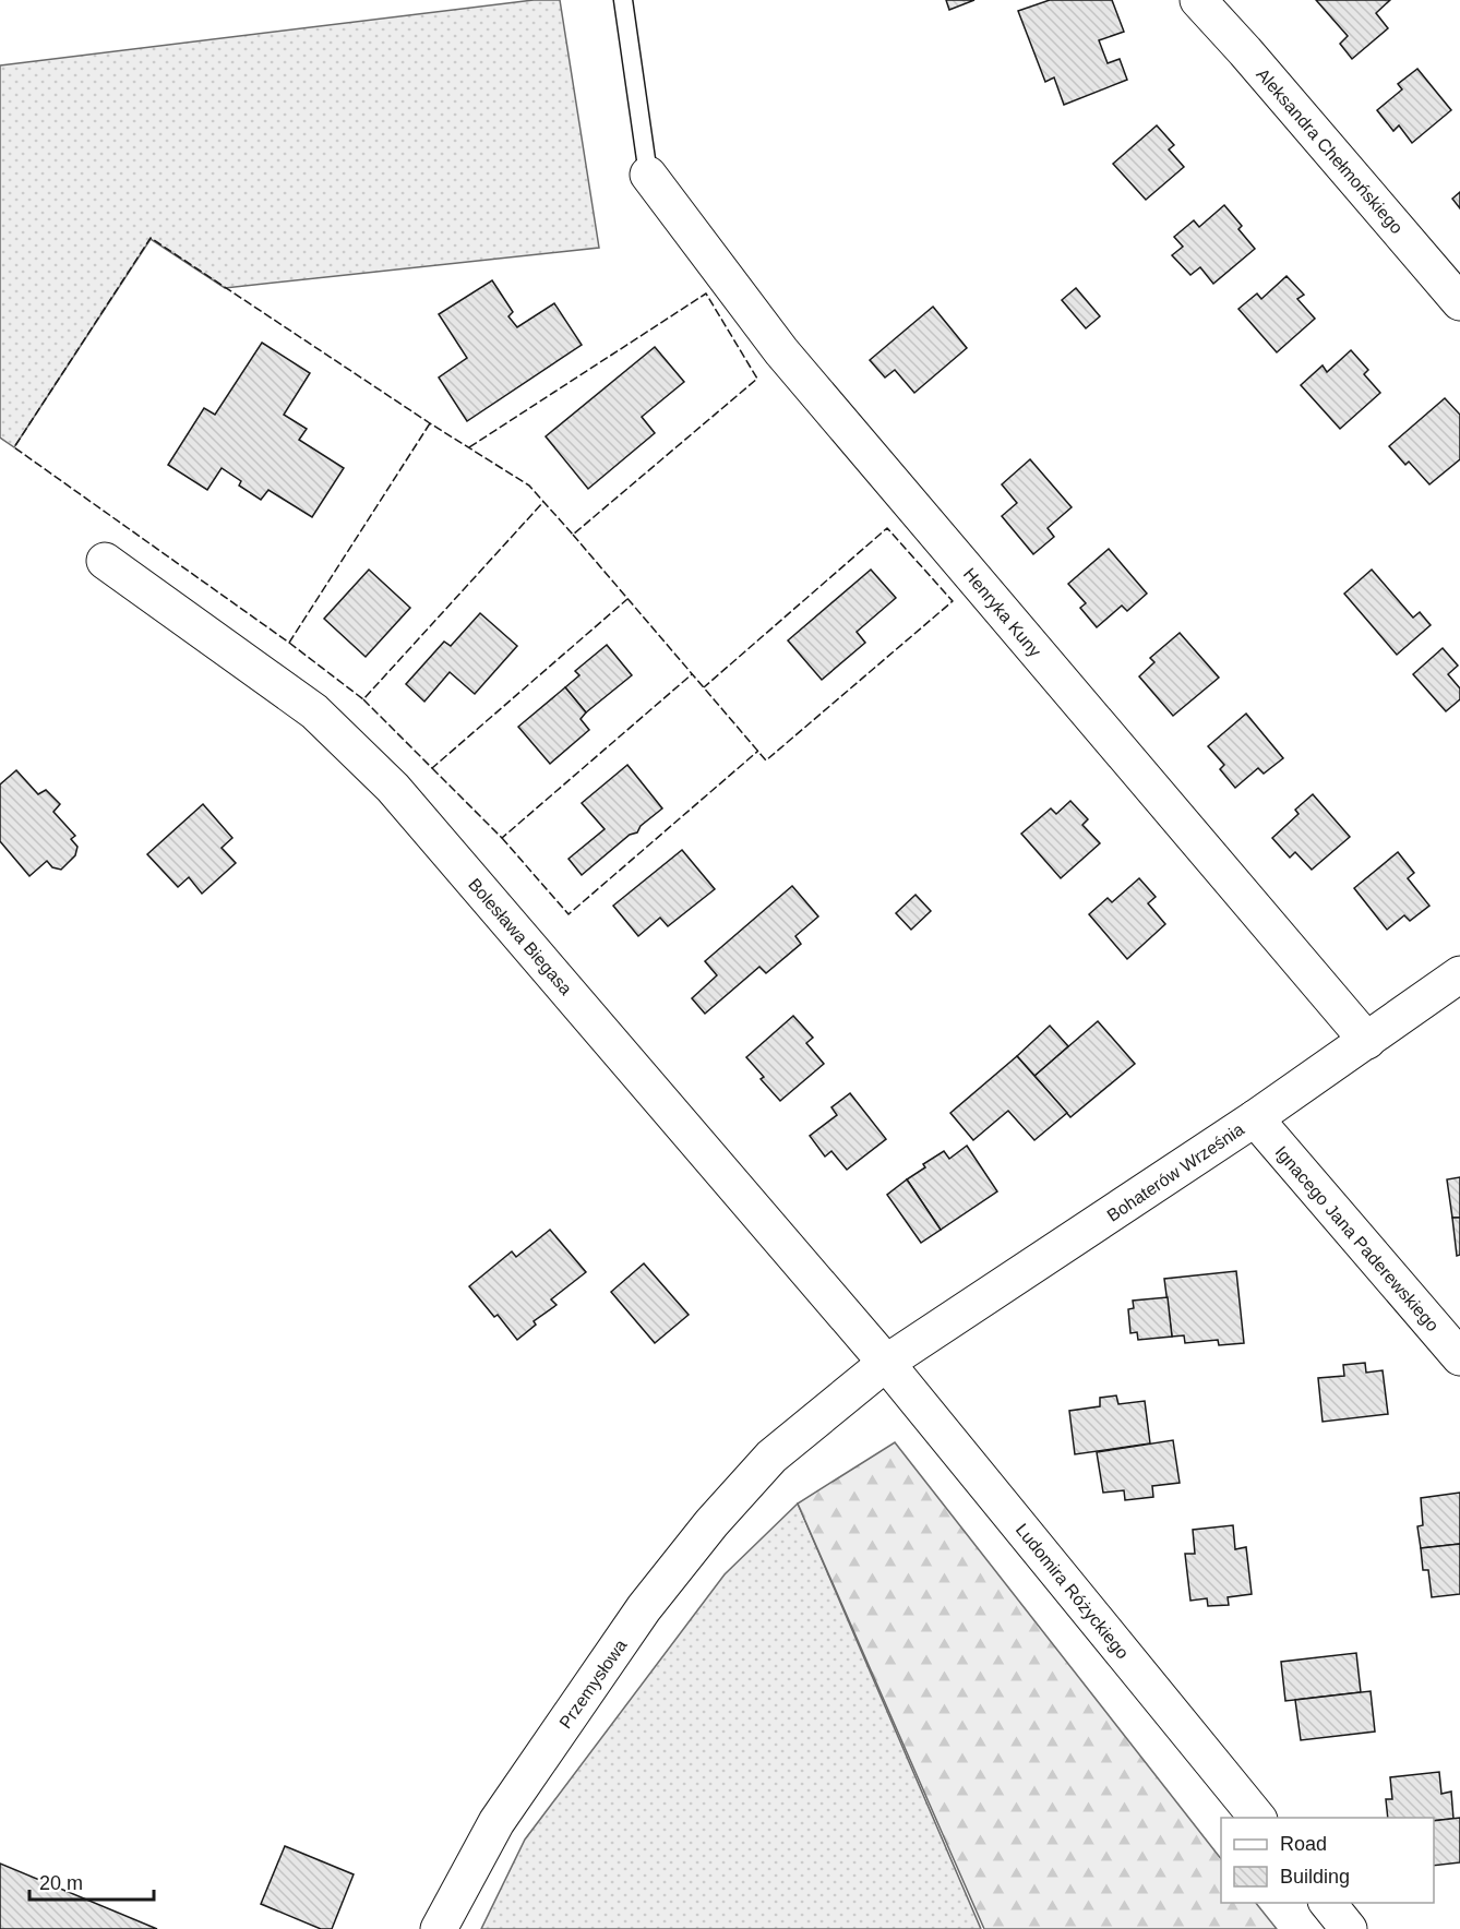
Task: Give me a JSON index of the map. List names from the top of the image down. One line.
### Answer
{"streets":{"street":["Aleksandra Chełmońskiego","Henryka Kuny","Bolesława Biegasa","Bohaterów Września","Ignacego Jana Paderewskiego","Ludomira Różyckiego","Przemysłowa"]},"crossings":[["Henryka Kuny","Bohaterów Września"],["Bolesława Biegasa","Bohaterów Września"],["Bolesława Biegasa","Ludomira Różyckiego"],["Bohaterów Września","Ignacego Jana Paderewskiego"],["Bohaterów Września","Ludomira Różyckiego"],["Bohaterów Września","Przemysłowa"]],"legend":["Road","Building"],"scale_bar":"20 m"}
